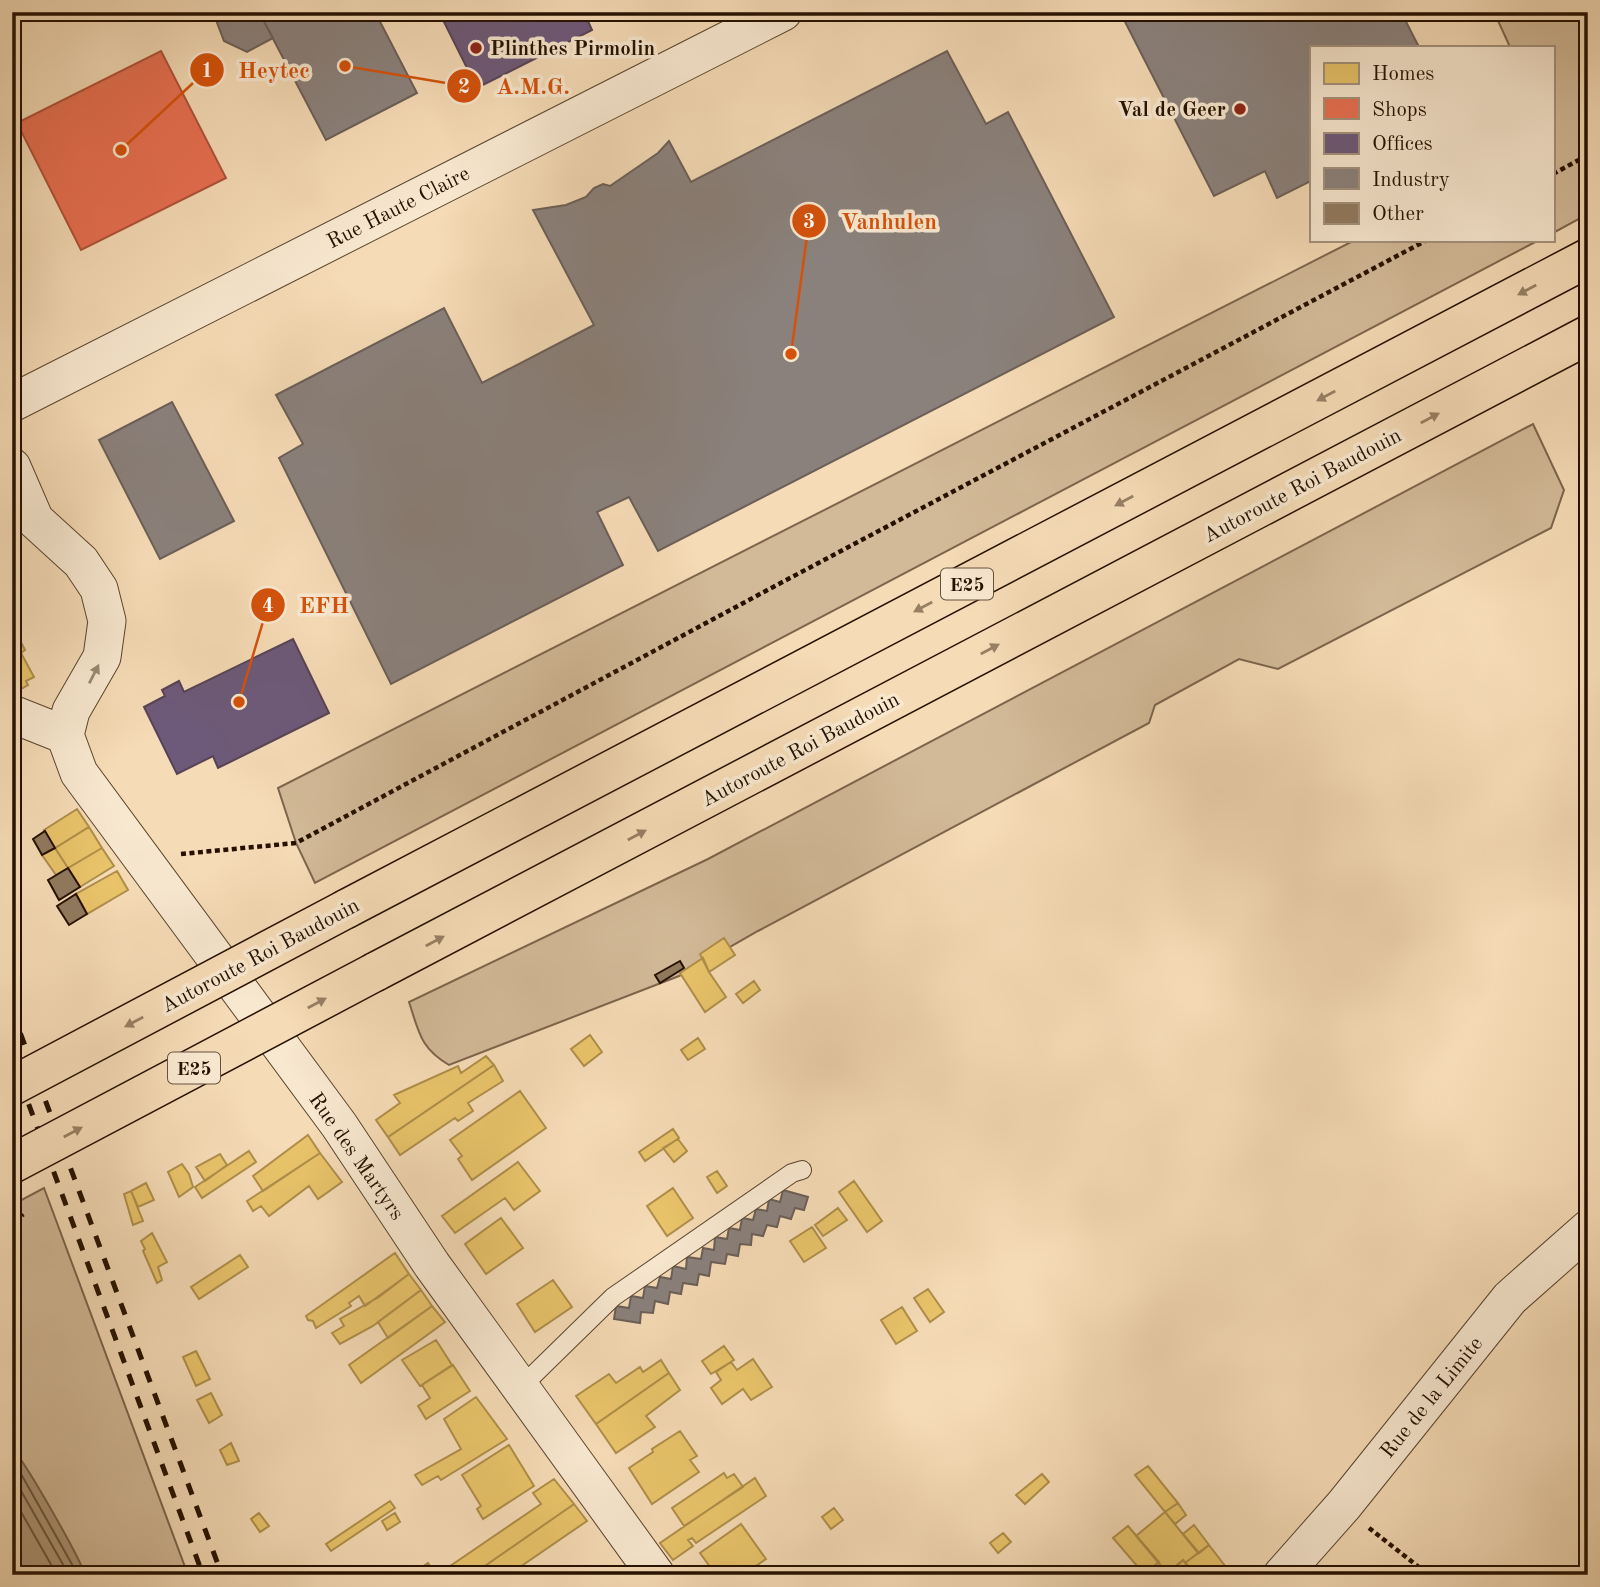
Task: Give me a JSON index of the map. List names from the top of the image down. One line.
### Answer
{"streets":{"highway":["Autoroute Roi Baudouin","E25"],"street":["Rue Haute Claire","Rue des Martyrs","Rue de la Limite"]},"places":["Plinthes Pirmolin","A.M.G.","Val de Geer","Heytec","Vanhulen","EFH"],"legend":["Homes","Shops","Offices","Industry","Other"]}
